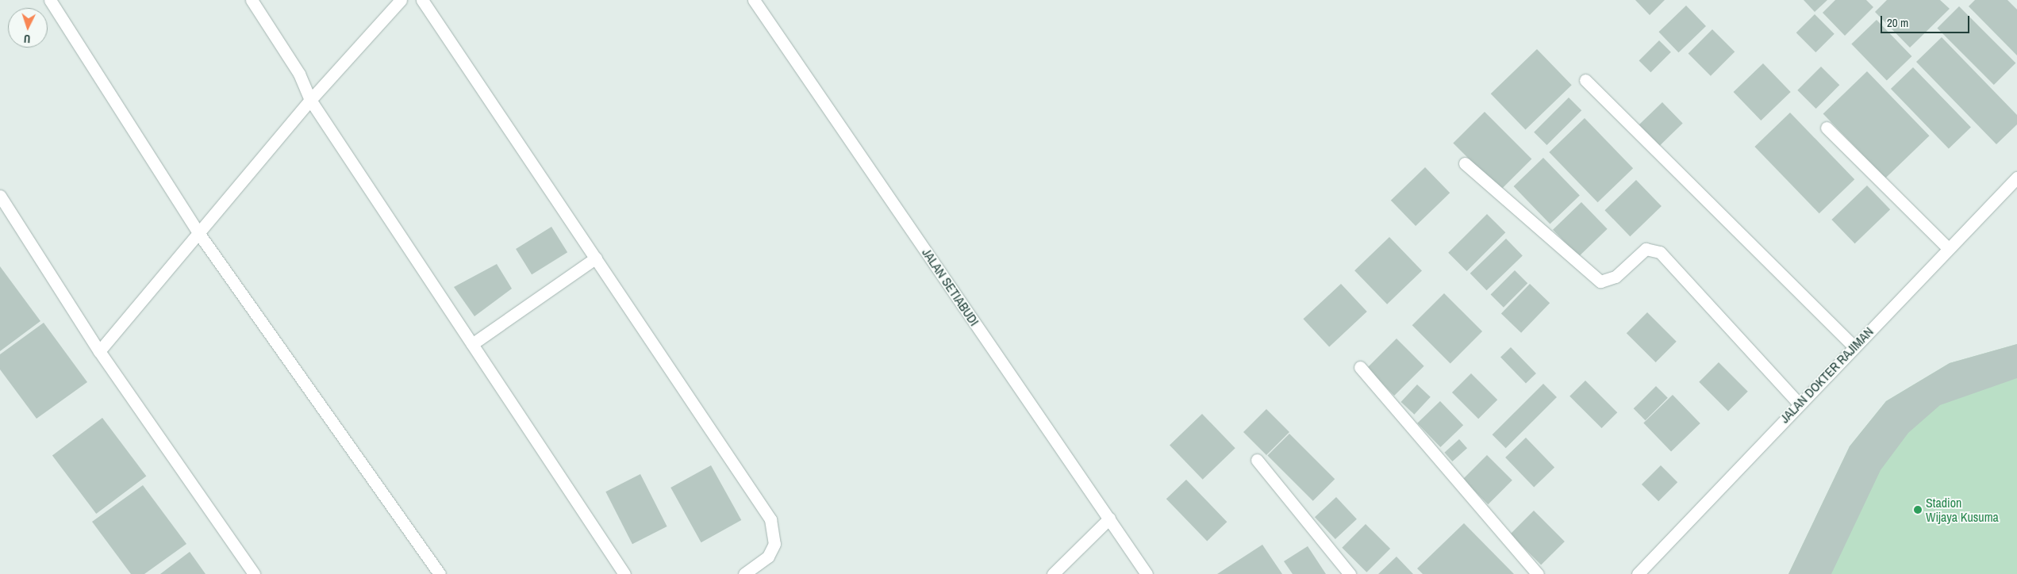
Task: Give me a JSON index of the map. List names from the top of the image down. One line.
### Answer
{"streets":{"street":["JALAN SETIABUDI","JALAN DOKTER RAJIMAN"]},"places":["Stadion Wijaya Kusuma"],"scale_bar":"20 m","north":"bottom"}
